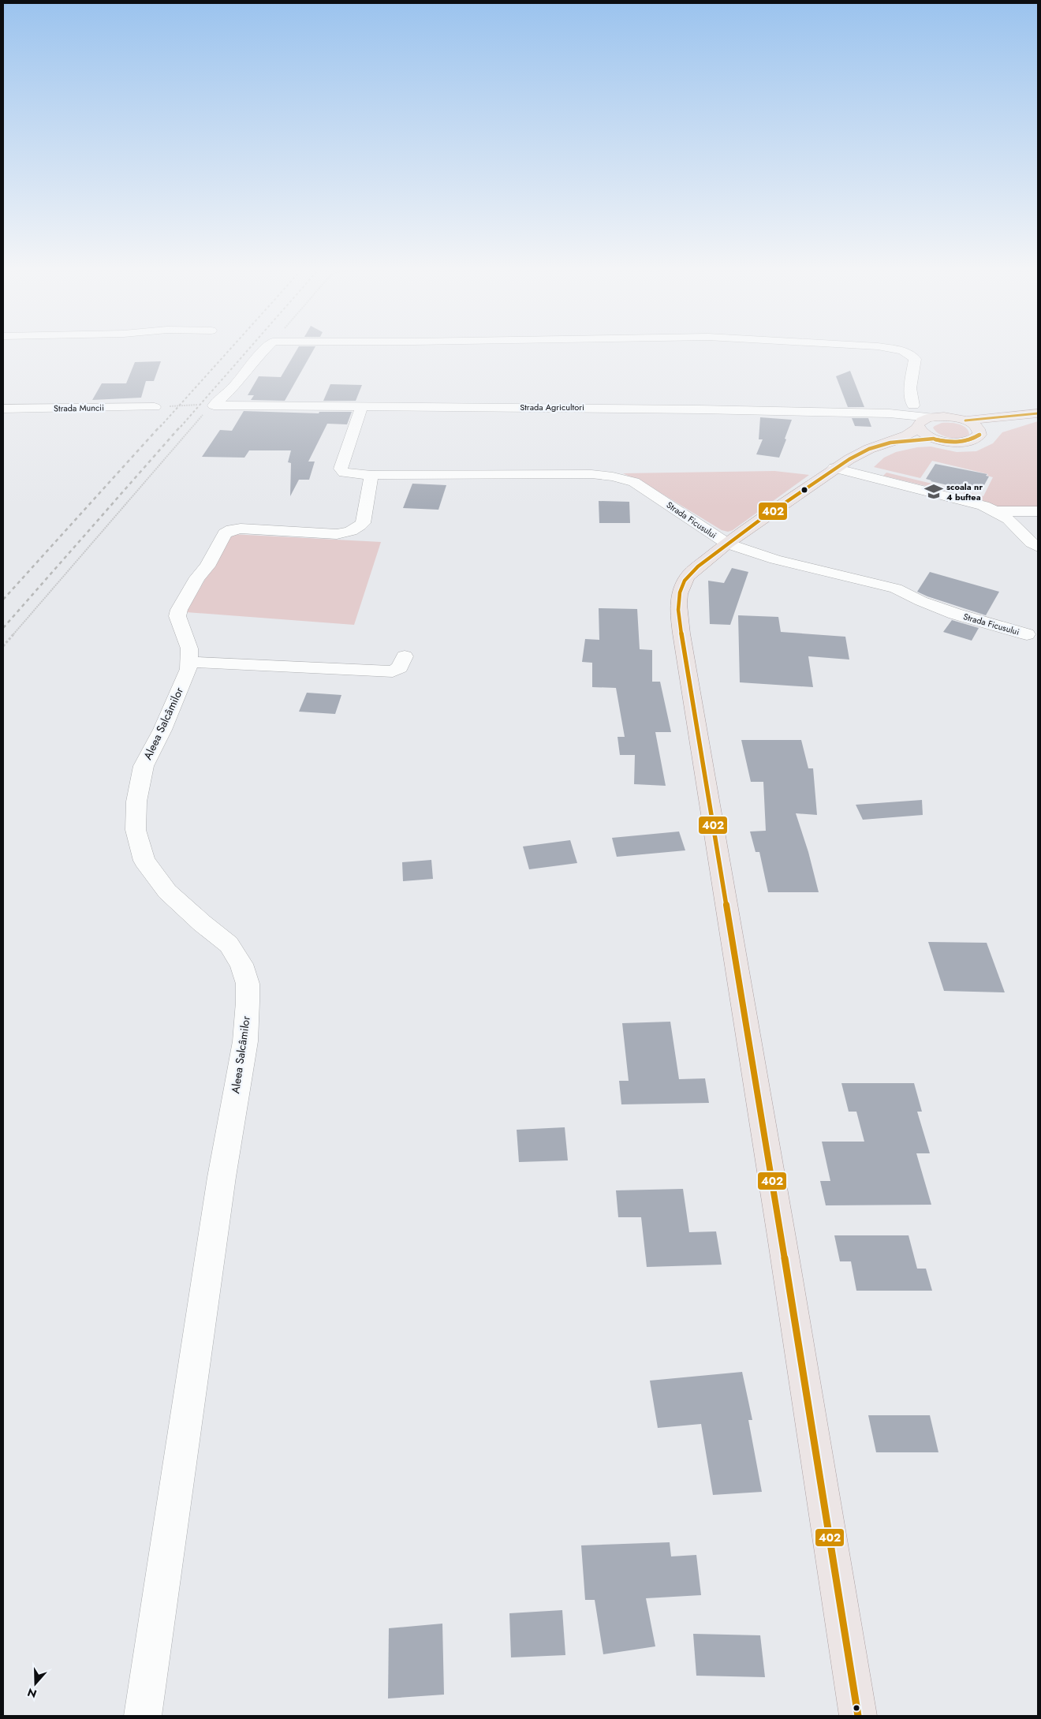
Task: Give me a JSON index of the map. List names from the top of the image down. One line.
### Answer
{"streets":{"street":["Strada Agricultori","Strada Muncii","Strada Ficusului","Aleea Salcâmilor"]},"crossings":[["Strada Ficusului","Aleea Salcâmilor"]],"places":{"school or university":["scoala nr 4 buftea"]},"lines":["transit line 402"],"north":"bottom"}
